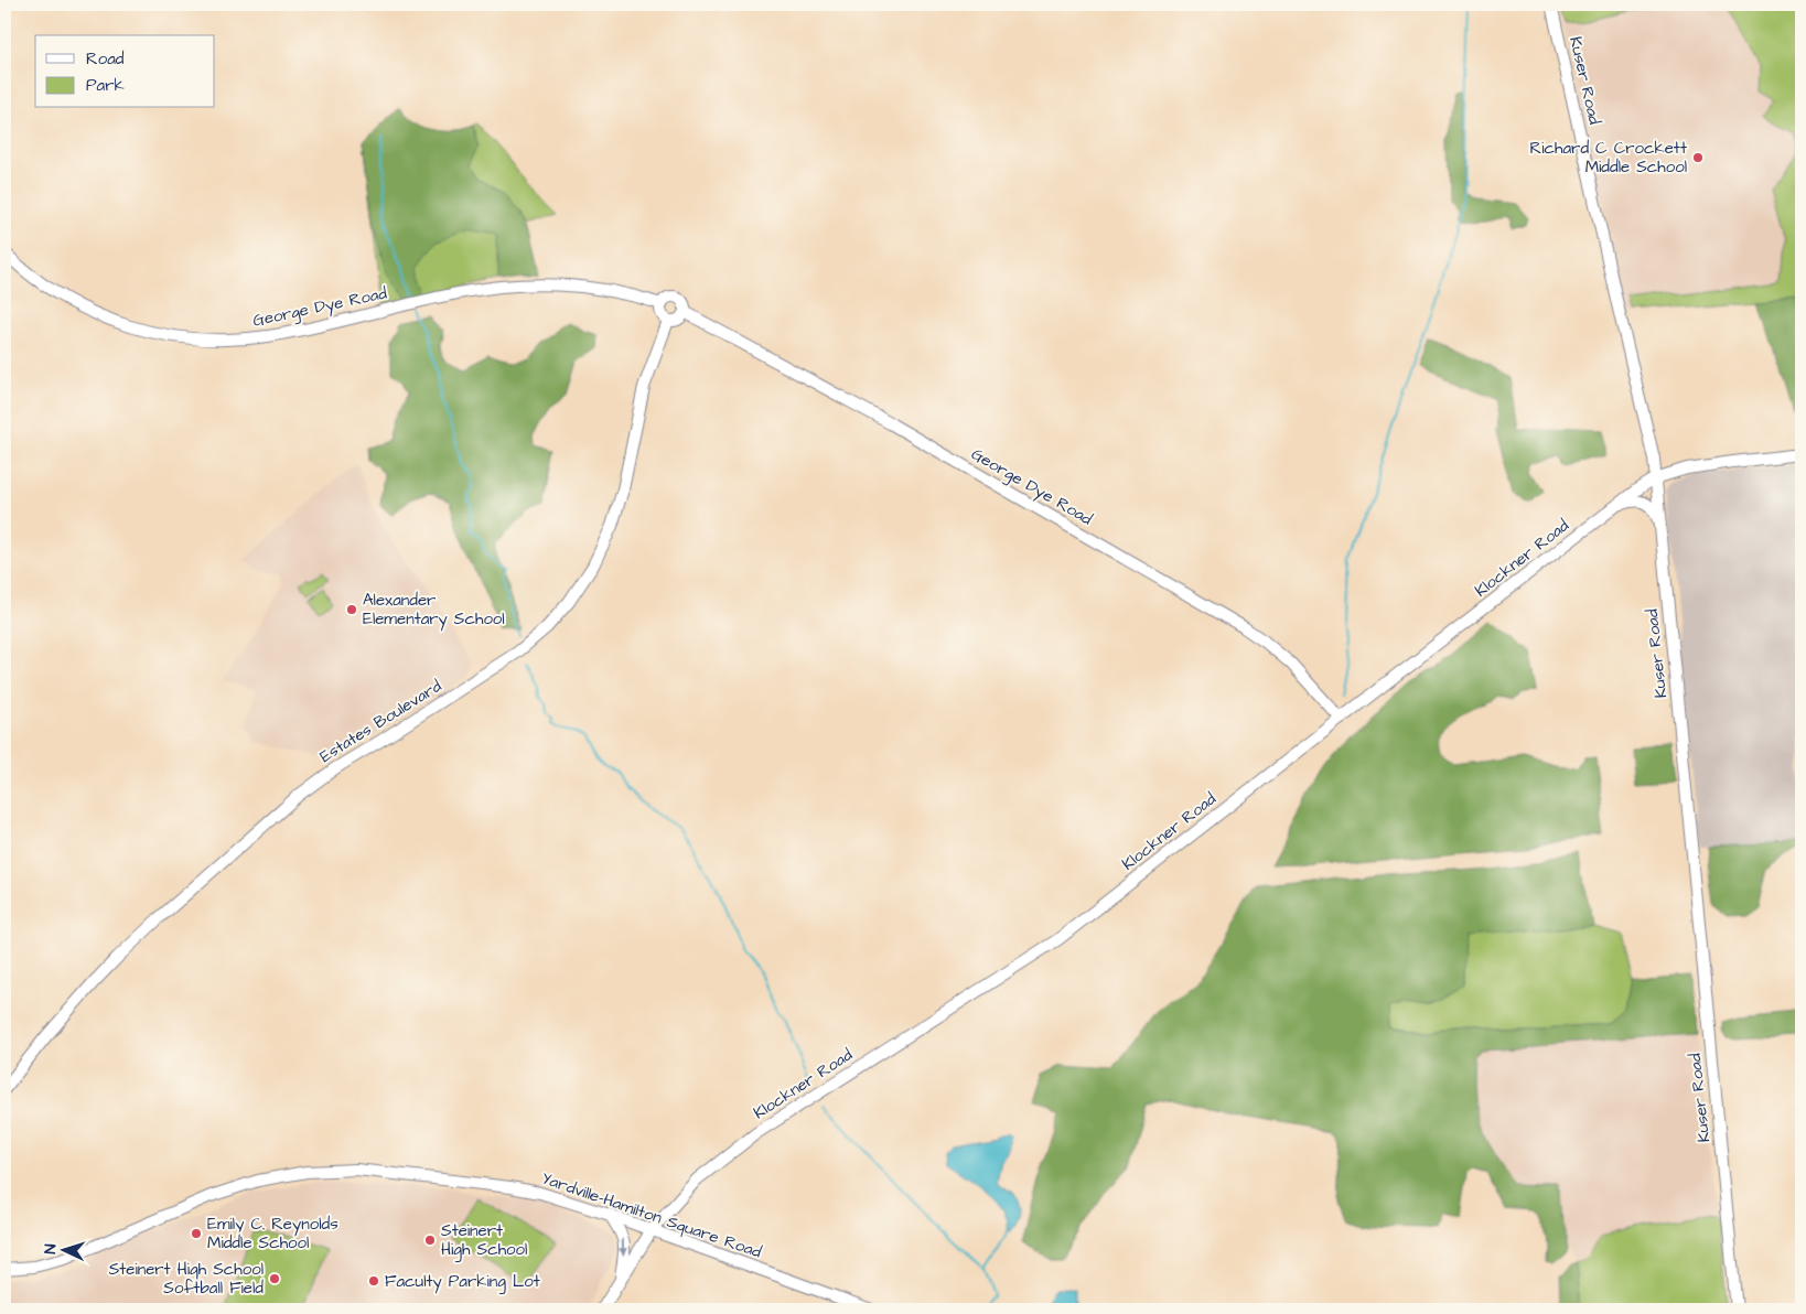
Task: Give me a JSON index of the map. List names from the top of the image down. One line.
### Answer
{"streets":{"street":["Kuser Road","George Dye Road","Klockner Road","Estates Boulevard","Yardville-Hamilton Square Road"]},"crossings":[["Kuser Road","Klockner Road"],["George Dye Road","Klockner Road"],["George Dye Road","Estates Boulevard"],["Klockner Road","Yardville-Hamilton Square Road"]],"places":["Richard C Crockett Middle School","Alexander Elementary School","Emily C. Reynolds Middle School","Steinert High School","Steinert High School Softball Field","Faculty Parking Lot"],"legend":["Road","Park"],"north":"left"}
